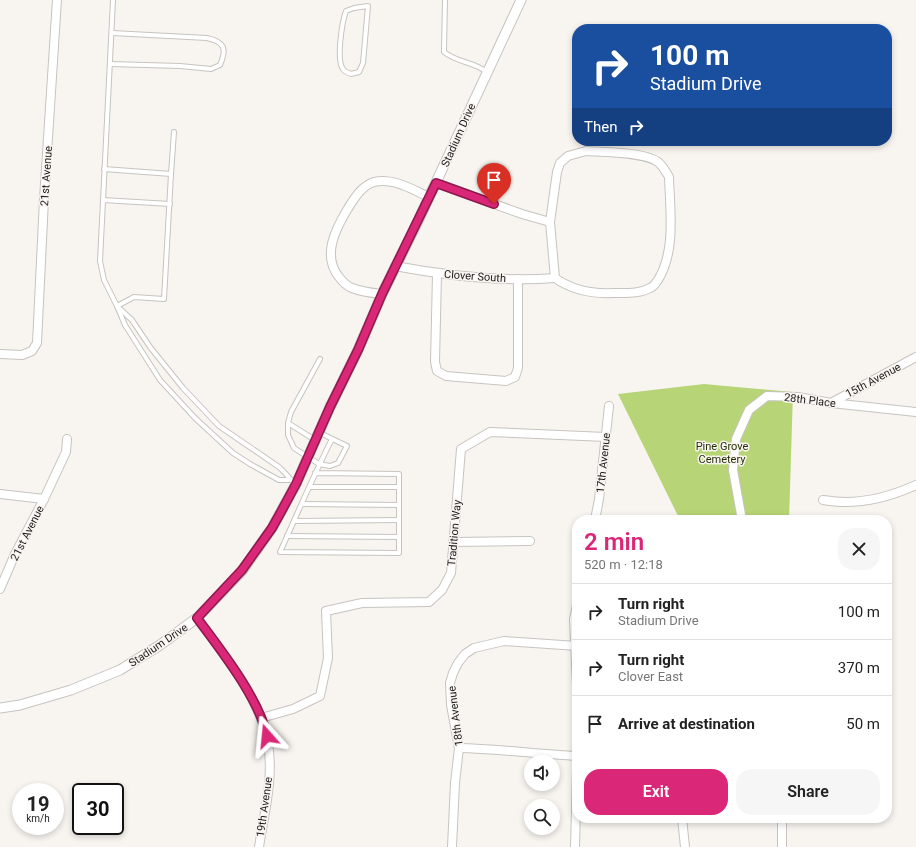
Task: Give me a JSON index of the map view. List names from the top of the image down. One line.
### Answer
{"streets":{"street":["Stadium Drive","21st Avenue","Clover South","15th Avenue","28th Place","17th Avenue","Tradition Way","18th Avenue","19th Avenue"]},"crossings":[["Stadium Drive","Clover South"],["Stadium Drive","19th Avenue"],["15th Avenue","28th Place"],["17th Avenue","Tradition Way"],["Tradition Way","19th Avenue"]],"parks":["Pine Grove Cemetery"],"page":{"turn":["100 m","Stadium Drive"],"then":"Then","heading":["2 min","520 m · 12:18"],"list":[{"name":"Turn right","note":"Stadium Drive","value":"100 m"},{"name":"Turn right","note":"Clover East","value":"370 m"},{"name":"Arrive at destination","value":"50 m"}],"buttons":["Exit","Share"],"speed":"19 km/h","limit":"30"}}
